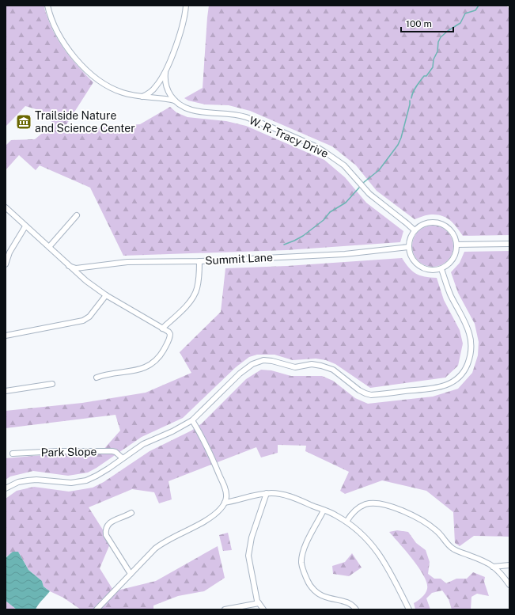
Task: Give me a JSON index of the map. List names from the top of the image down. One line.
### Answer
{"streets":{"street":["W. R. Tracy Drive","Summit Lane","Park Slope"]},"crossings":[["W. R. Tracy Drive","Summit Lane"]],"places":{"museum":["Trailside Nature and Science Center"]},"scale_bar":"100 m"}
